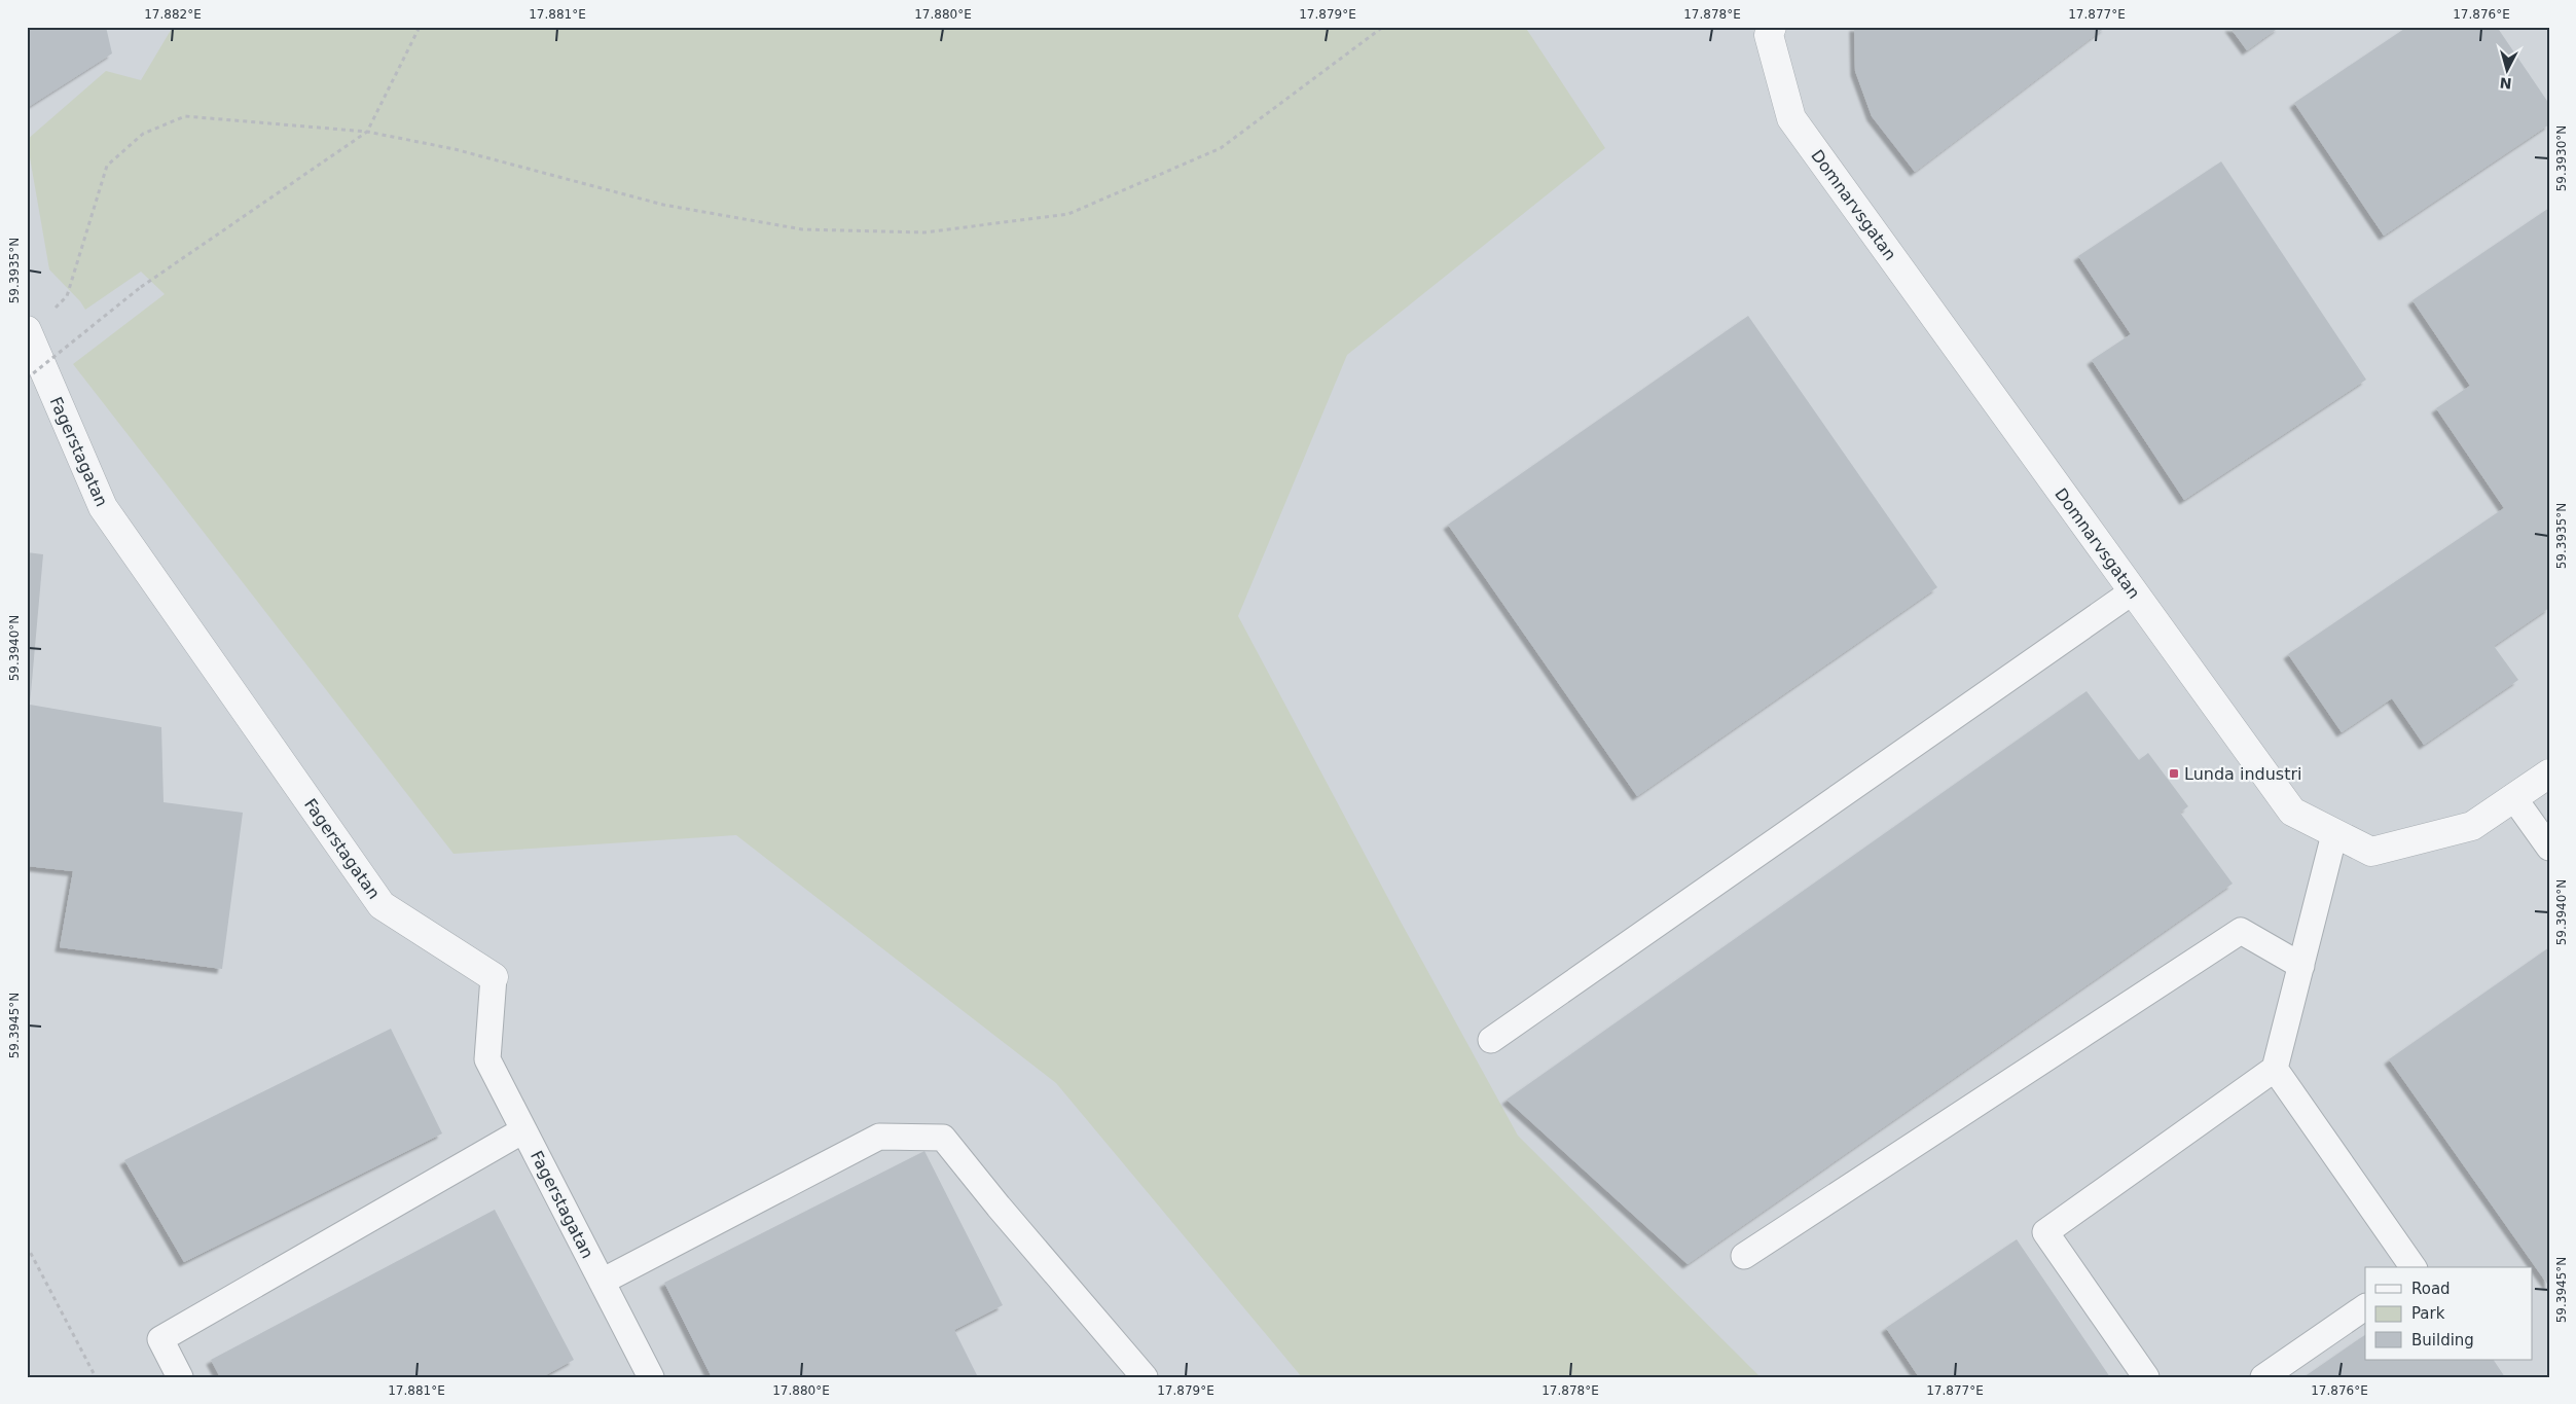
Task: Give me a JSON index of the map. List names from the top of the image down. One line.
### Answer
{"streets":{"street":["Domnarvsgatan","Fagerstagatan"]},"places":{"transit":["Lunda industri"]},"legend":["Road","Park","Building"],"north":"bottom","coordinates":["17.882°E","17.881°E","17.880°E","17.879°E","17.878°E","17.877°E","17.876°E","59.3930°N","59.3935°N","59.3940°N","59.3945°N"]}
